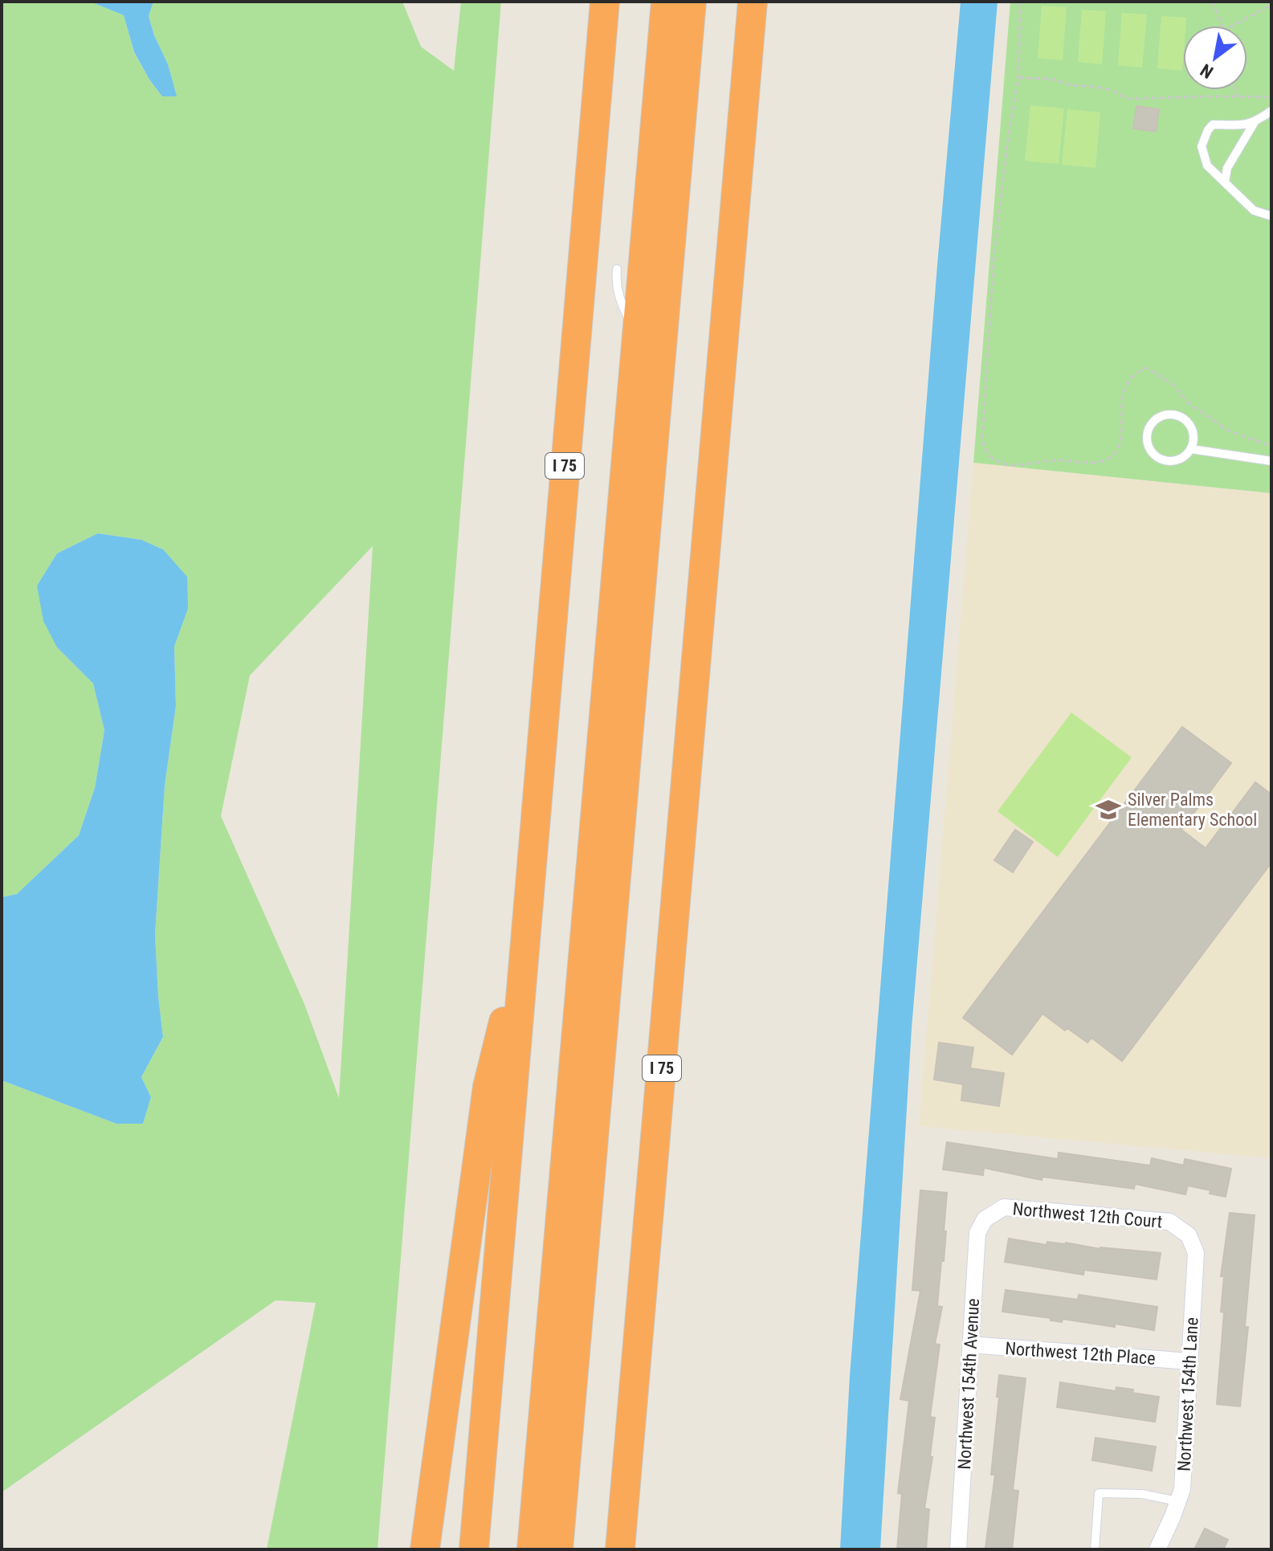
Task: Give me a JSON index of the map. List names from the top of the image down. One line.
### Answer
{"streets":{"highway":["I 75"],"street":["Northwest 12th Court","Northwest 12th Place","Northwest 154th Avenue","Northwest 154th Lane"]},"crossings":[["Northwest 12th Court","Northwest 154th Avenue"],["Northwest 12th Court","Northwest 154th Lane"],["Northwest 12th Place","Northwest 154th Avenue"],["Northwest 12th Place","Northwest 154th Lane"]],"places":{"school or university":["Silver Palms Elementary School"]},"north":"bottom left"}
